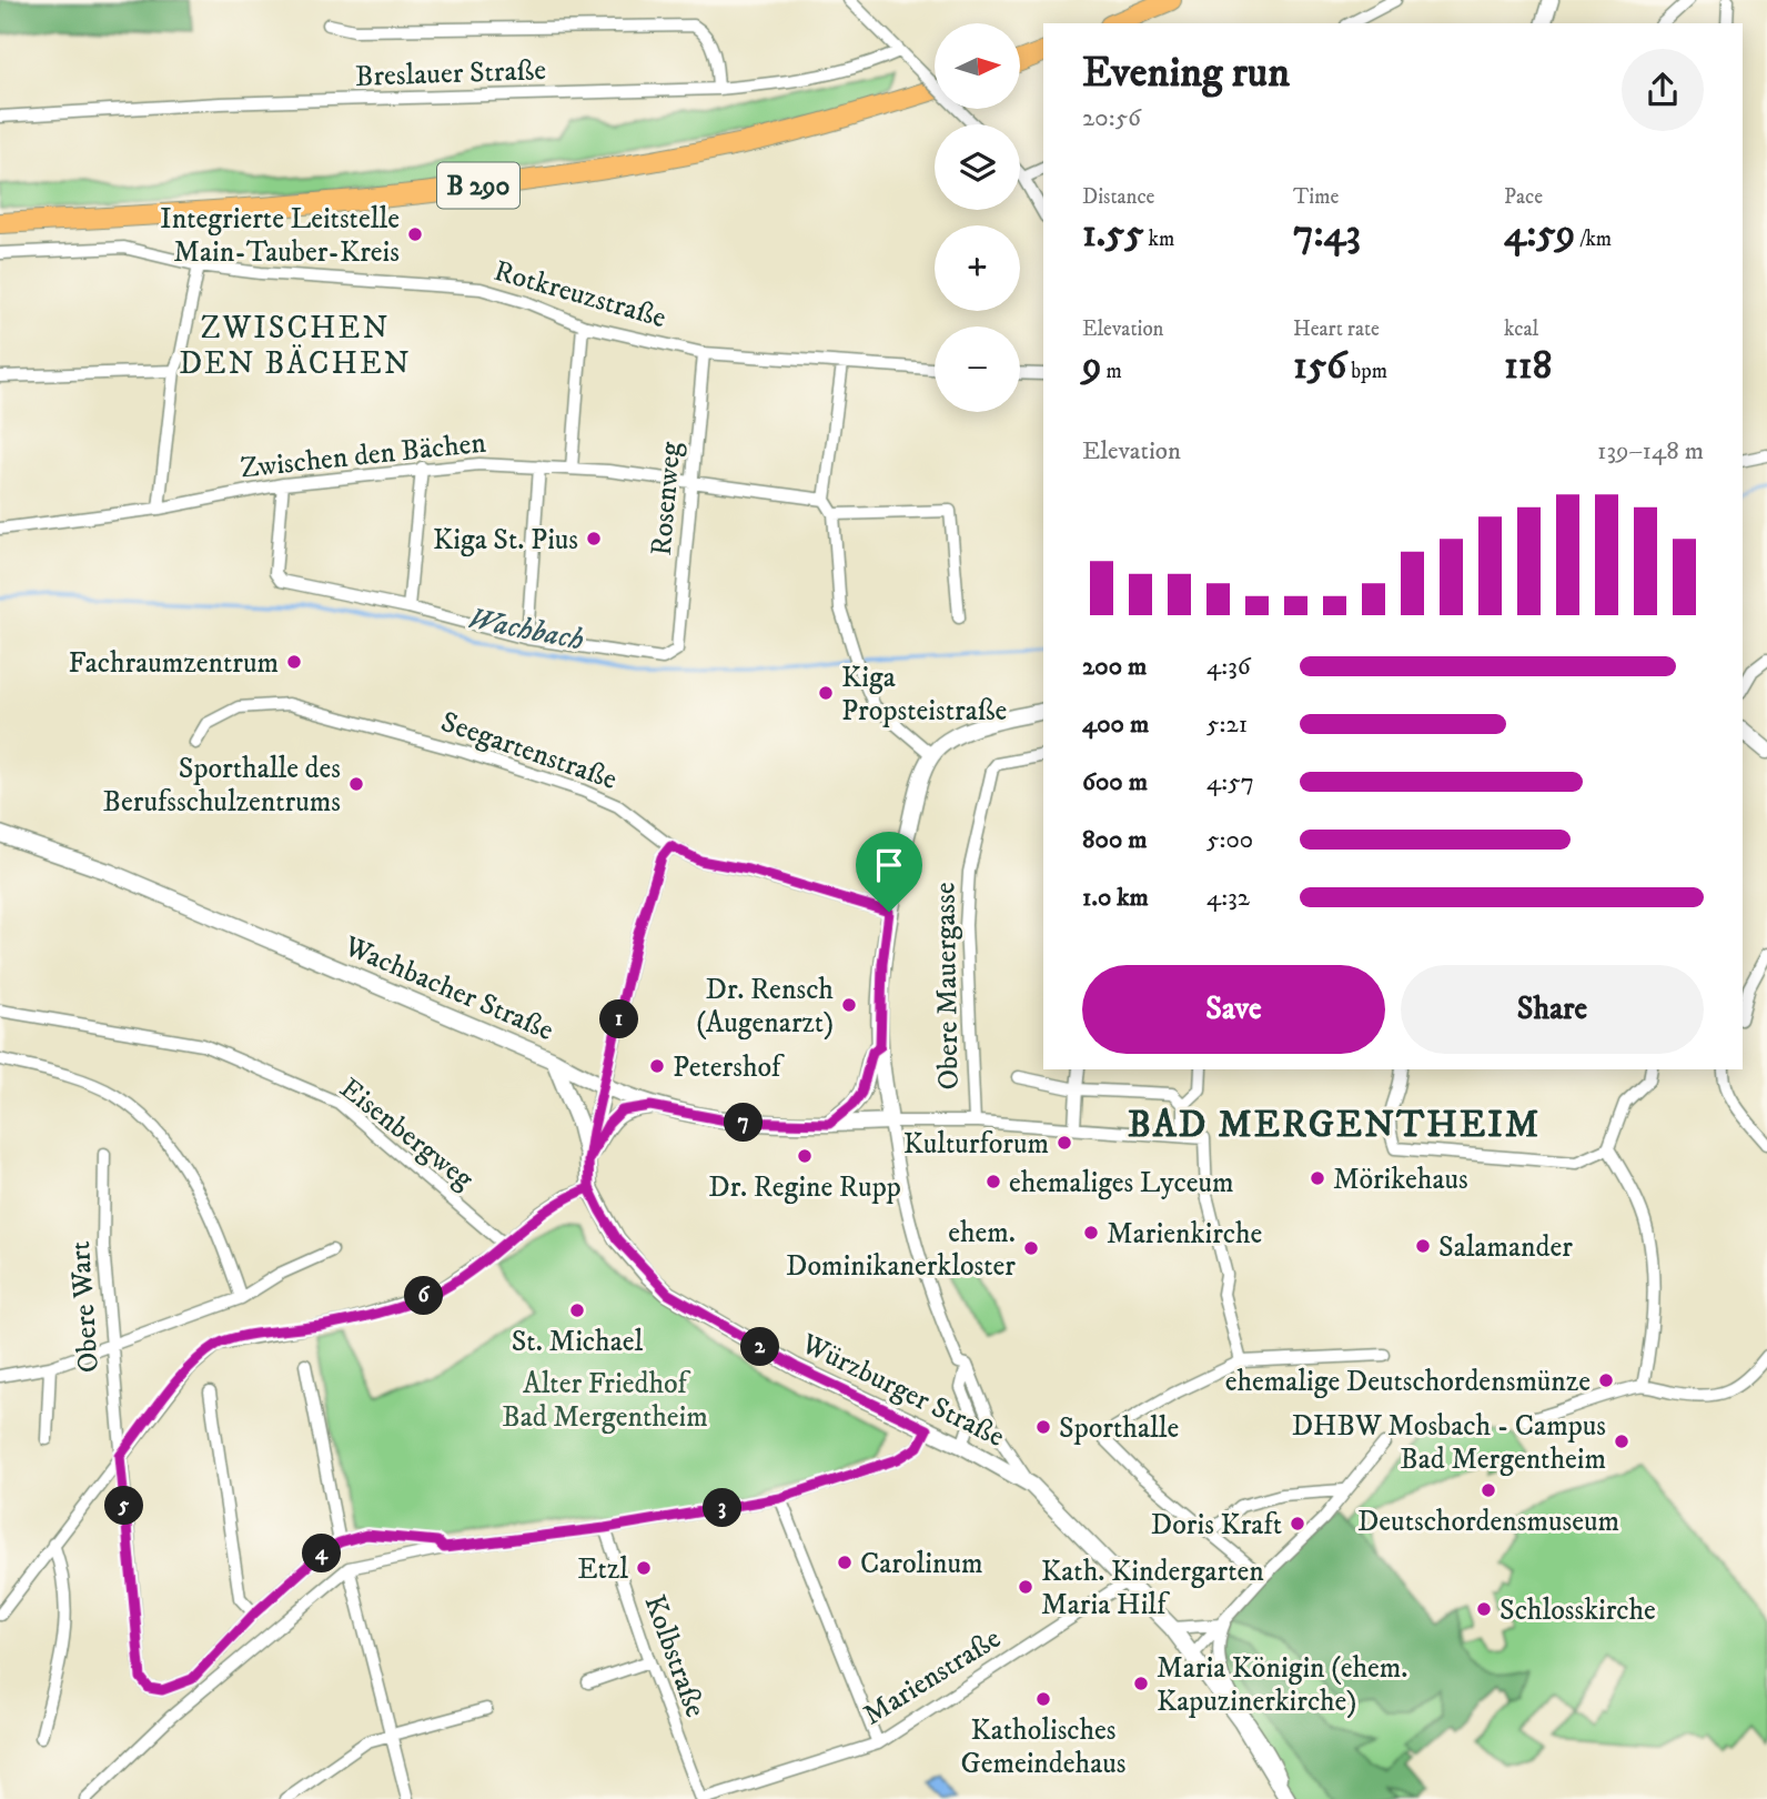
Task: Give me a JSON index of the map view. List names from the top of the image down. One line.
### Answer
{"streets":{"main road":["B 290"],"street":["Breslauer Straße","Rotkreuzstraße","Zwischen den Bächen","Rosenweg","Seegartenstraße","Obere Mauergasse","Wachbacher Straße","Eisenbergweg","Obere Wart","Würzburger Straße","Kolbstraße","Marienstraße"]},"crossings":[["Rotkreuzstraße","Rosenweg"],["Zwischen den Bächen","Rosenweg"],["Wachbacher Straße","Würzburger Straße"],["Würzburger Straße","Marienstraße"],["Kolbstraße","Marienstraße"]],"districts":["ZWISCHEN DEN BÄCHEN","BAD MERGENTHEIM"],"water":["Wachbach"],"parks":["Alter Friedhof Bad Mergentheim"],"places":["Integrierte Leitstelle Main-Tauber-Kreis","Kiga St. Pius","Fachraumzentrum","Kiga Propsteistraße","Sporthalle des Berufsschulzentrums","Dr. Rensch (Augenarzt)","Petershof","Kulturforum","Dr. Regine Rupp","Mörikehaus","ehemaliges Lyceum","Marienkirche","Salamander","ehem. Dominikanerkloster","St. Michael","ehemalige Deutschordensmünze","Sporthalle","DHBW Mosbach - Campus Bad Mergentheim","Deutschordensmuseum","Doris Kraft","Carolinum","Etzl","Kath. Kindergarten Maria Hilf","Schlosskirche","Maria Königin (ehem. Kapuzinerkirche)","Katholisches Gemeindehaus"],"north":"right","page":{"map_buttons":["+","−"],"heading":["Evening run","20:56"],"stats":[["Distance","1.55 km"],["Time","7:43"],["Pace","4:59 /km"],["Elevation","9 m"],["Heart rate","156 bpm"],["kcal","118"]],"chart":["Elevation","139–148 m"],"list":[{"name":"200 m","note":"4:36"},{"name":"400 m","note":"5:21"},{"name":"600 m","note":"4:57"},{"name":"800 m","note":"5:00"},{"name":"1.0 km","note":"4:32"}],"buttons":["Save","Share"],"pins":["1","7","6","2","5","3","4"]}}
